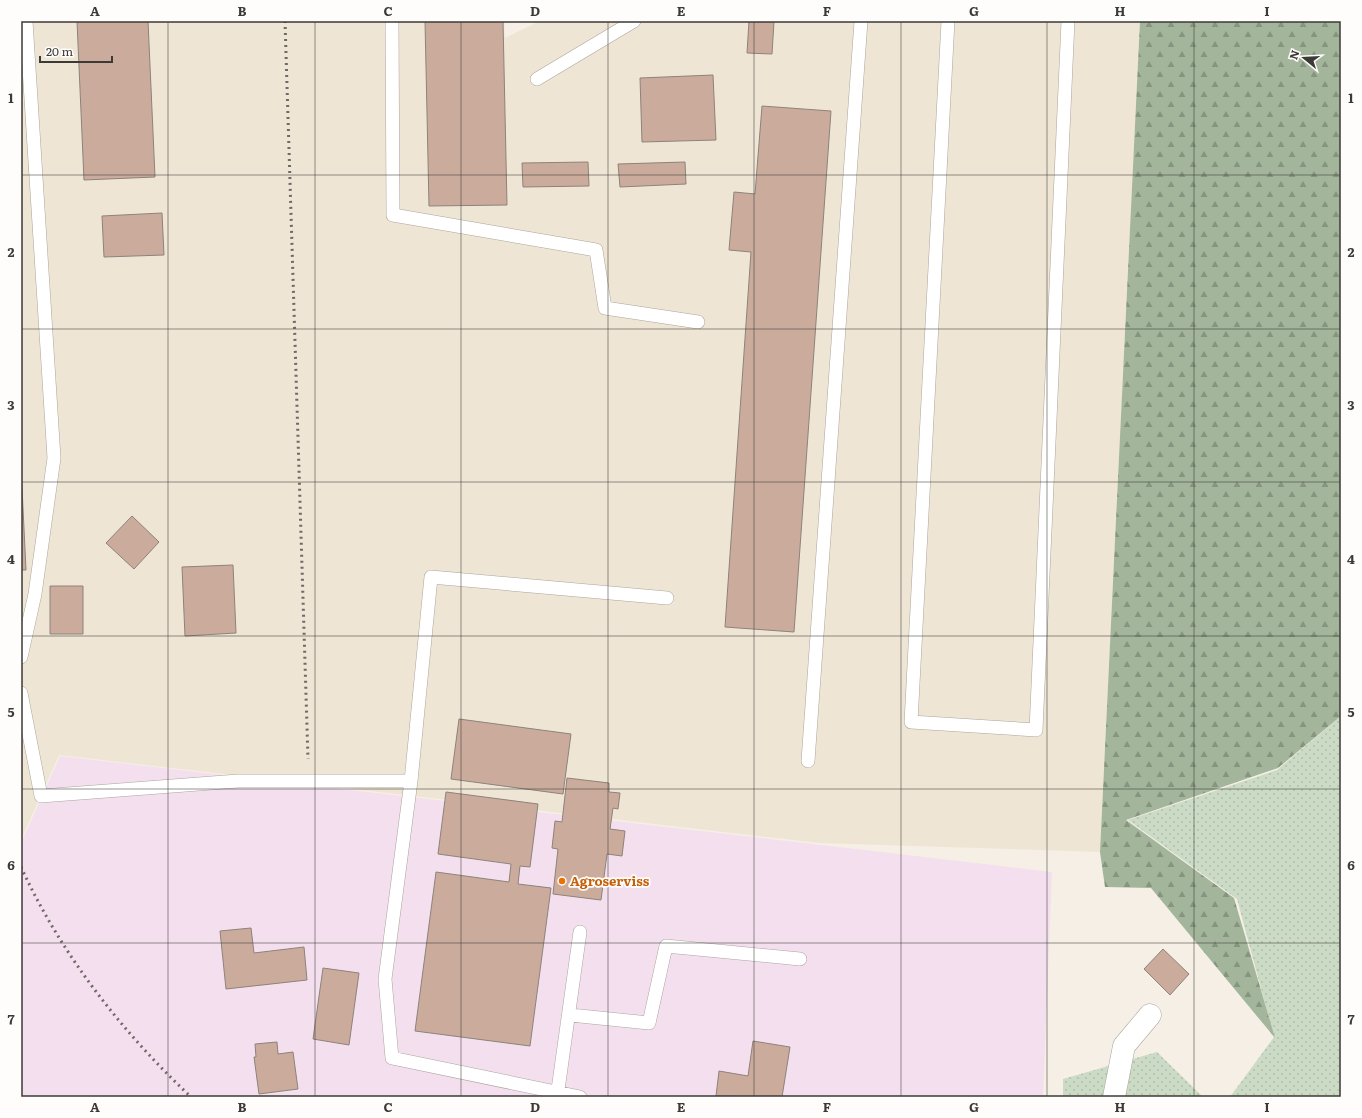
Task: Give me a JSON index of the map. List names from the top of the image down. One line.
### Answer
{"places":["Agroserviss"],"scale_bar":"20 m","north":"left","grid":{"columns":["A","B","C","D","E","F","G","H","I"],"rows":["1","2","3","4","5","6","7"]}}
